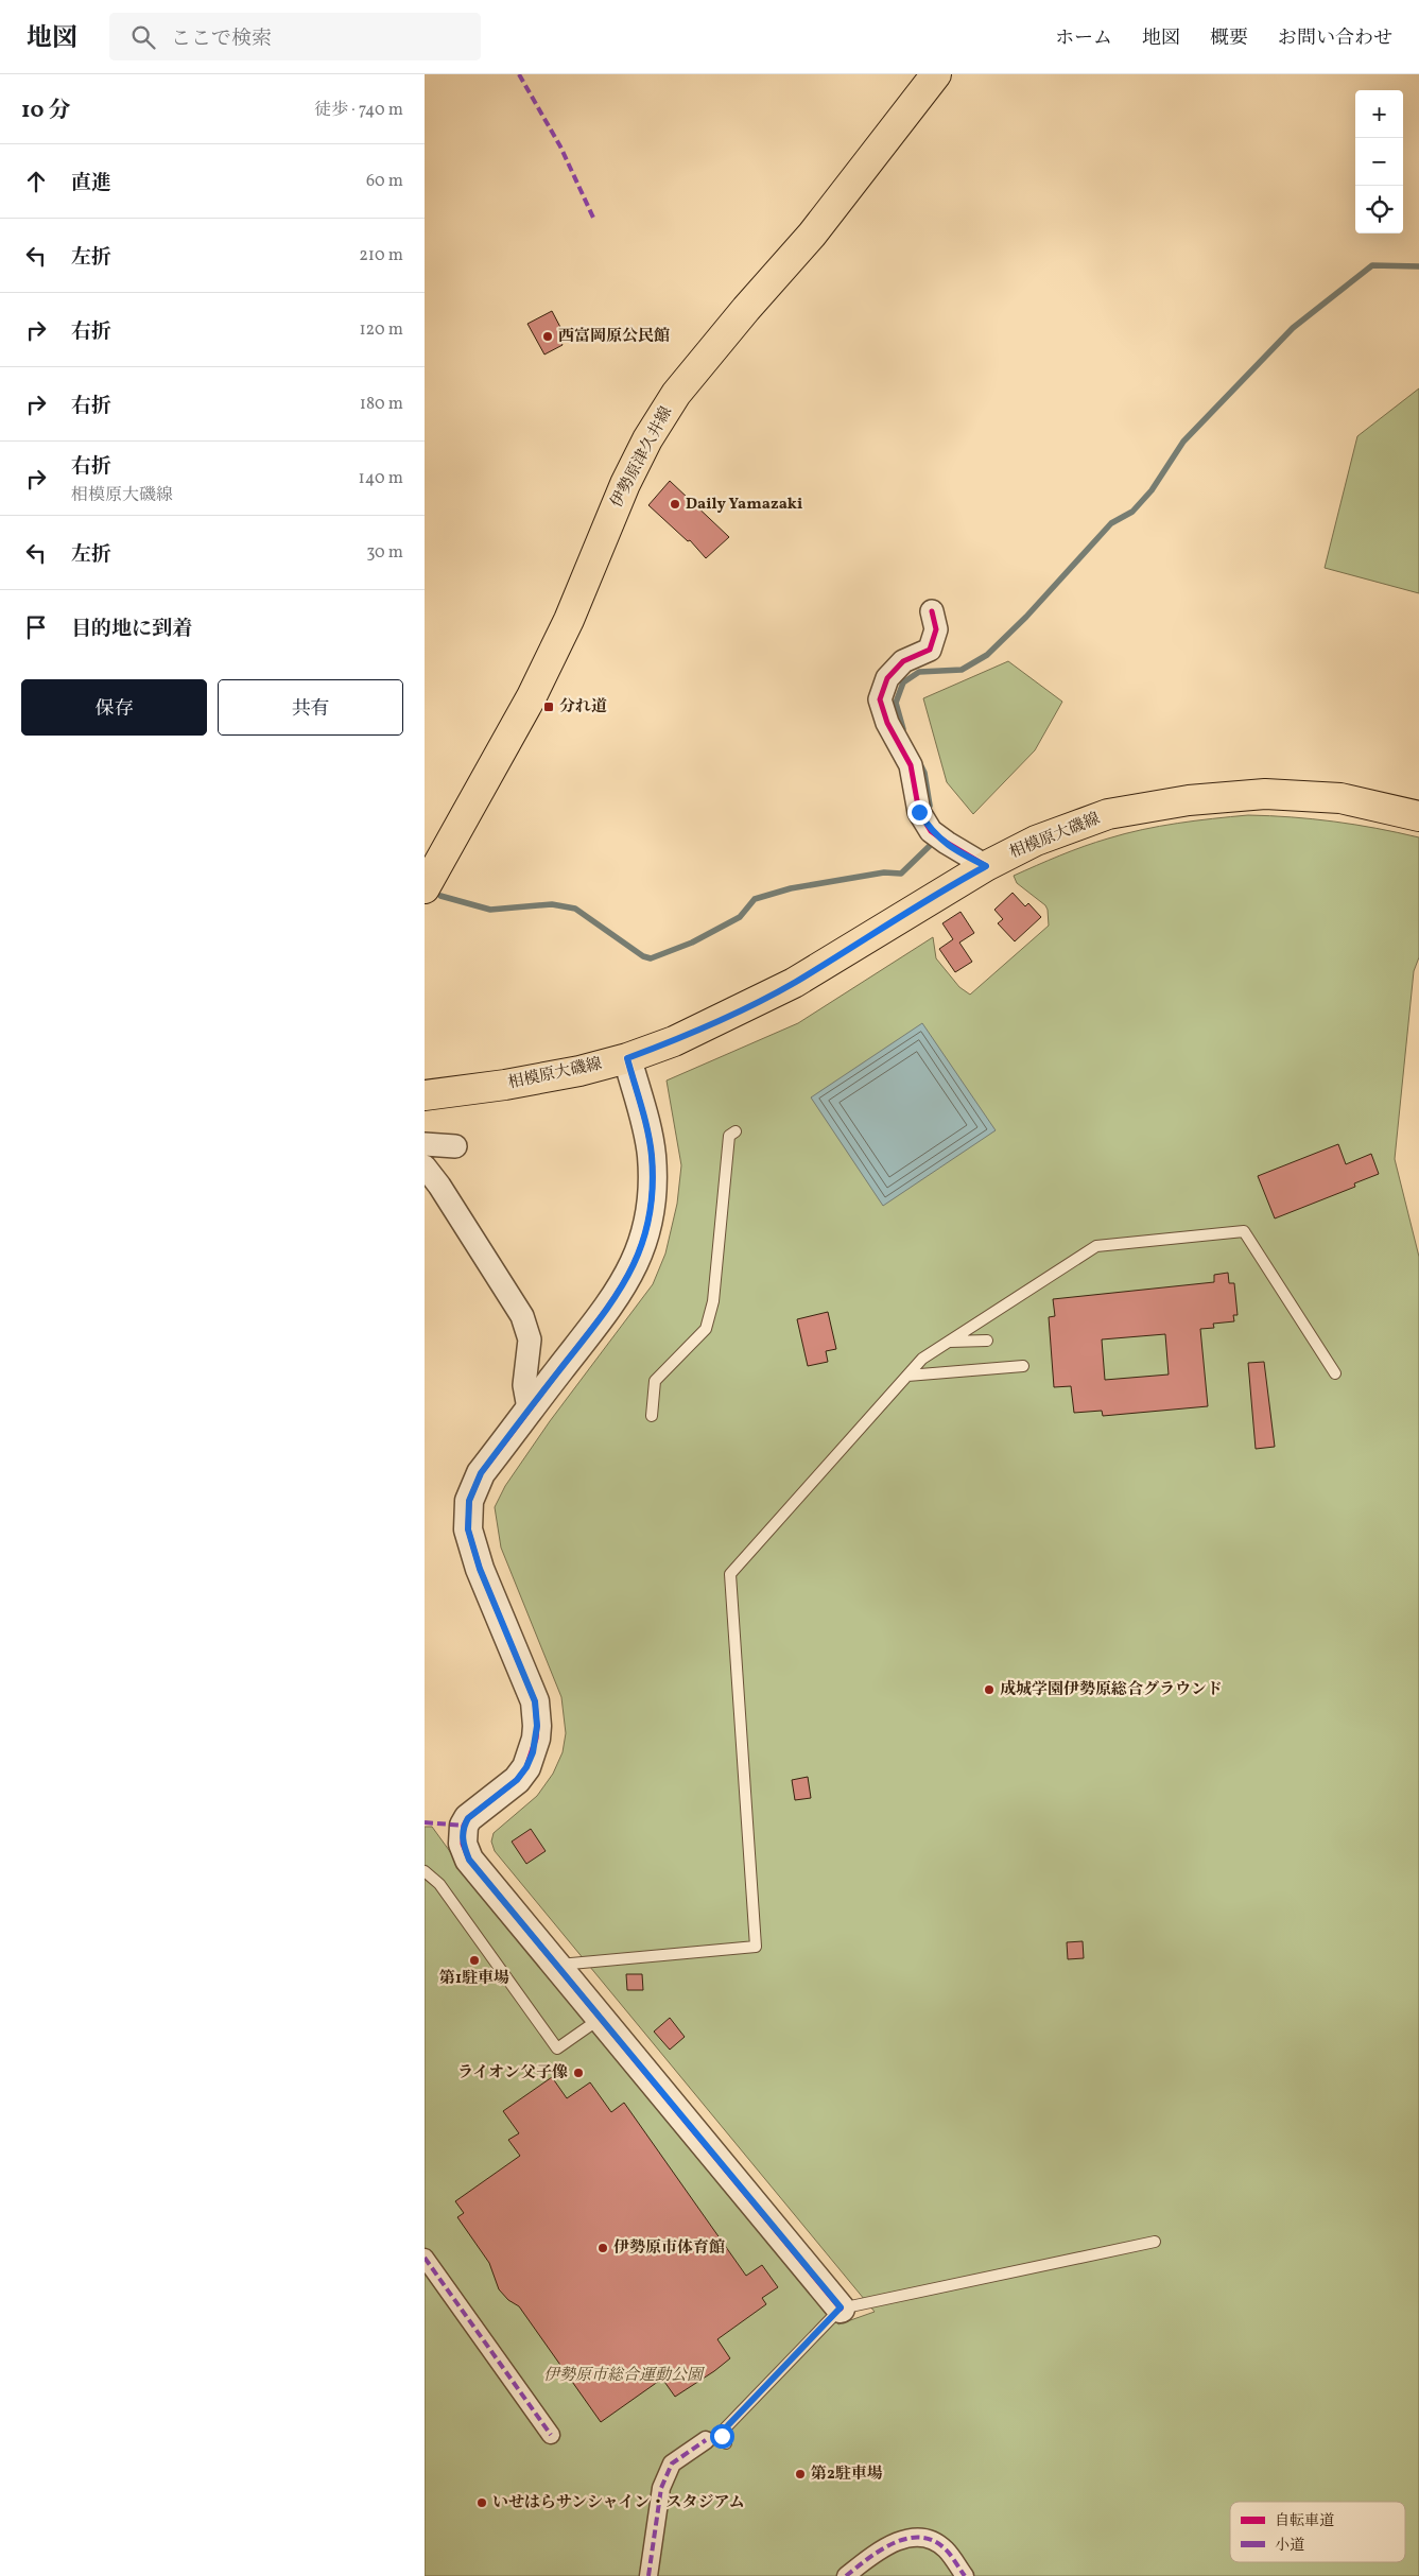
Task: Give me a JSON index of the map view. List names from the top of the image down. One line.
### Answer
{"streets":{"main road":["伊勢原津久井線","相模原大磯線"]},"parks":["伊勢原市総合運動公園"],"places":{"other":["西富岡原公民館","Daily Yamazaki","成城学園伊勢原総合グラウンド","第1駐車場","ライオン父子像","伊勢原市体育館","第2駐車場","いせはらサンシャイン・スタジアム"],"transit":["分れ道"]},"legend":["自転車道","小道"],"page":{"header":"地図","search":"ここで検索","nav":["ホーム","地図","概要","お問い合わせ"],"heading":["10 分","徒歩 · 740 m"],"map_buttons":["+","−"],"list":[["直進","60 m"],["左折","210 m"],["右折","120 m"],["右折","180 m"],["右折","相模原大磯線","140 m"],["左折","30 m"],"目的地に到着"],"buttons":["保存","共有"]}}
